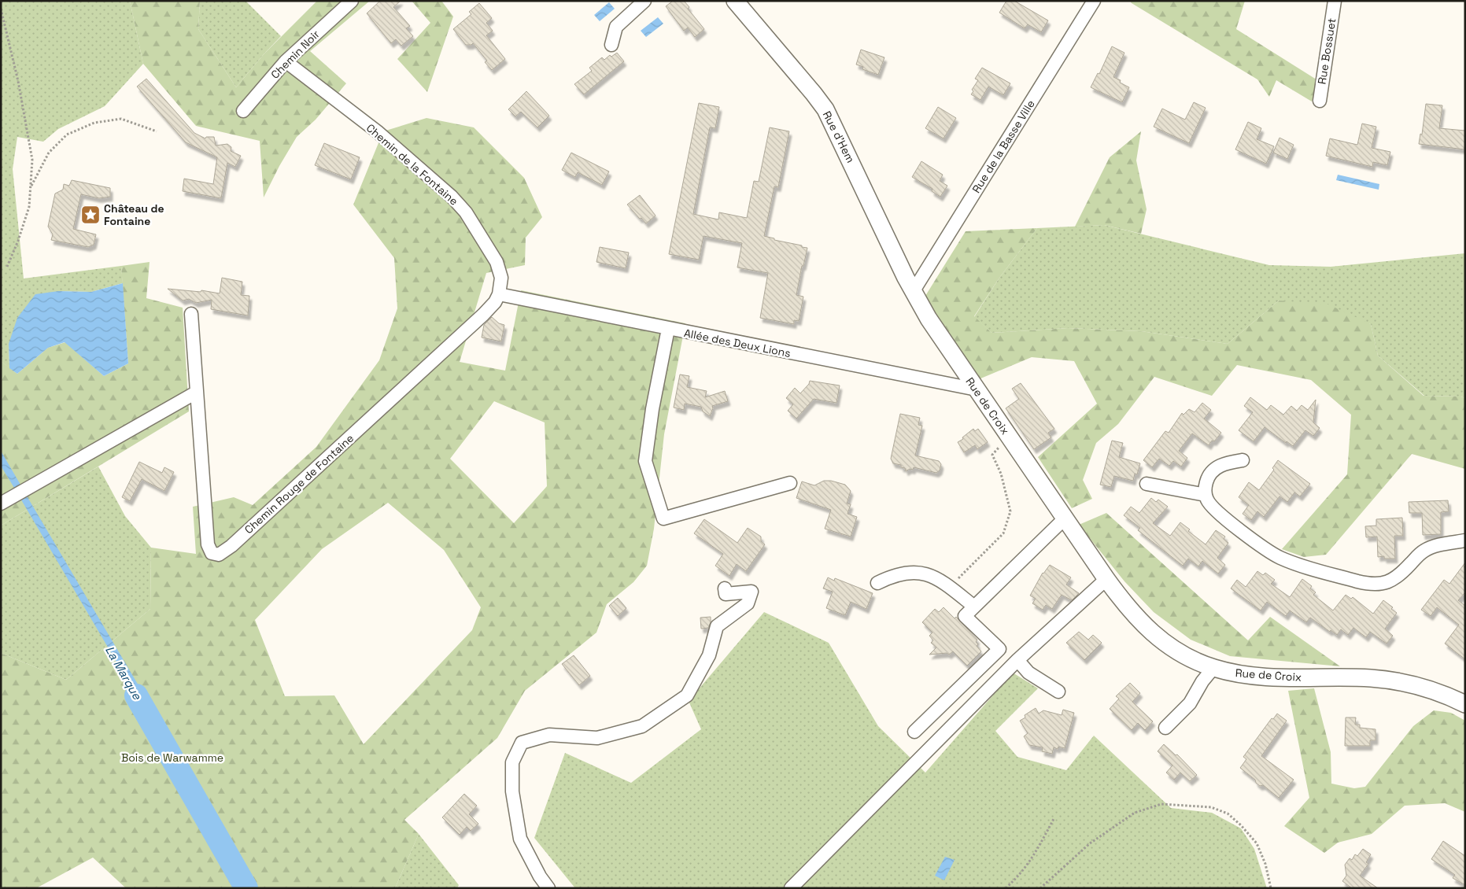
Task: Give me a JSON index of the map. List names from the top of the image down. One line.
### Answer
{"streets":{"main road":["Rue d'Hem","Rue de Croix"],"street":["Rue Bossuet","Chemin Noir","Rue de la Basse Ville","Chemin de la Fontaine","Allée des Deux Lions","Chemin Rouge de Fontaine"]},"crossings":[["Chemin Noir","Chemin de la Fontaine"],["Rue d'Hem","Rue de la Basse Ville"],["Rue d'Hem","Rue de Croix"],["Rue de la Basse Ville","Rue de Croix"],["Chemin de la Fontaine","Allée des Deux Lions"],["Chemin de la Fontaine","Chemin Rouge de Fontaine"],["Allée des Deux Lions","Rue de Croix"],["Allée des Deux Lions","Chemin Rouge de Fontaine"]],"water":["La Marque"],"parks":["Bois de Warwamme"],"places":{"place":["Château de Fontaine"]}}
